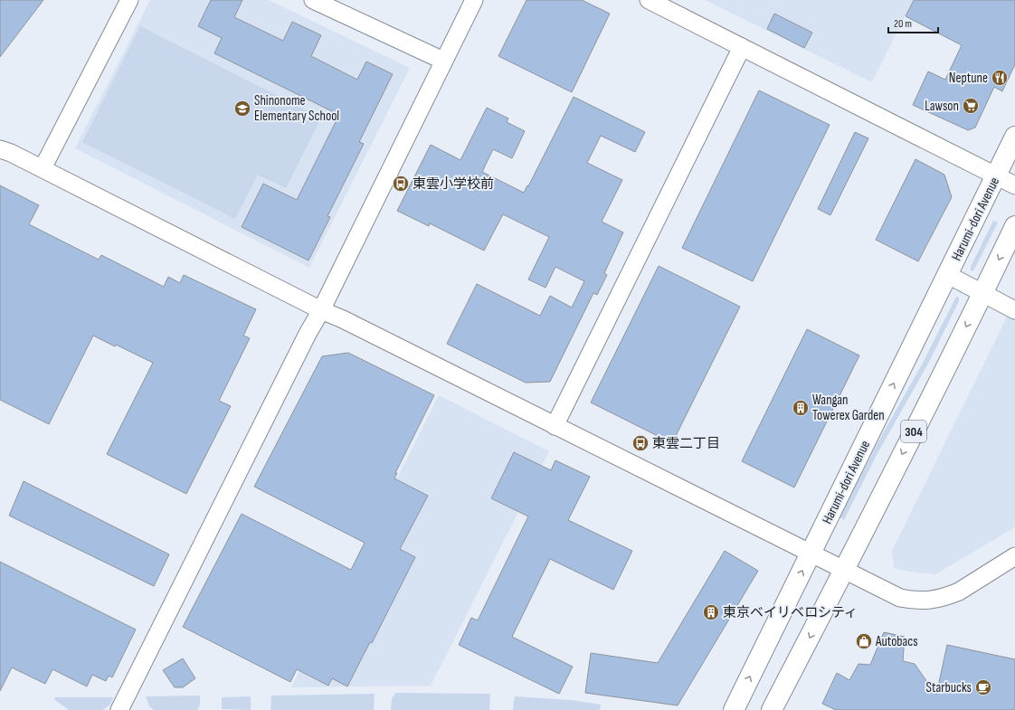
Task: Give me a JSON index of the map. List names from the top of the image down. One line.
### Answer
{"streets":{"main road":["Harumi-dori Avenue","304"]},"places":{"restaurant":["Neptune"],"supermarket":["Lawson"],"school or university":["Shinonome Elementary School"],"bus stop":["東雲小学校前","東雲二丁目"],"building":["Wangan Towerex Garden","東京ベイリベロシティ"],"shop":["Autobacs"],"cafe":["Starbucks"]},"scale_bar":"20 m"}
